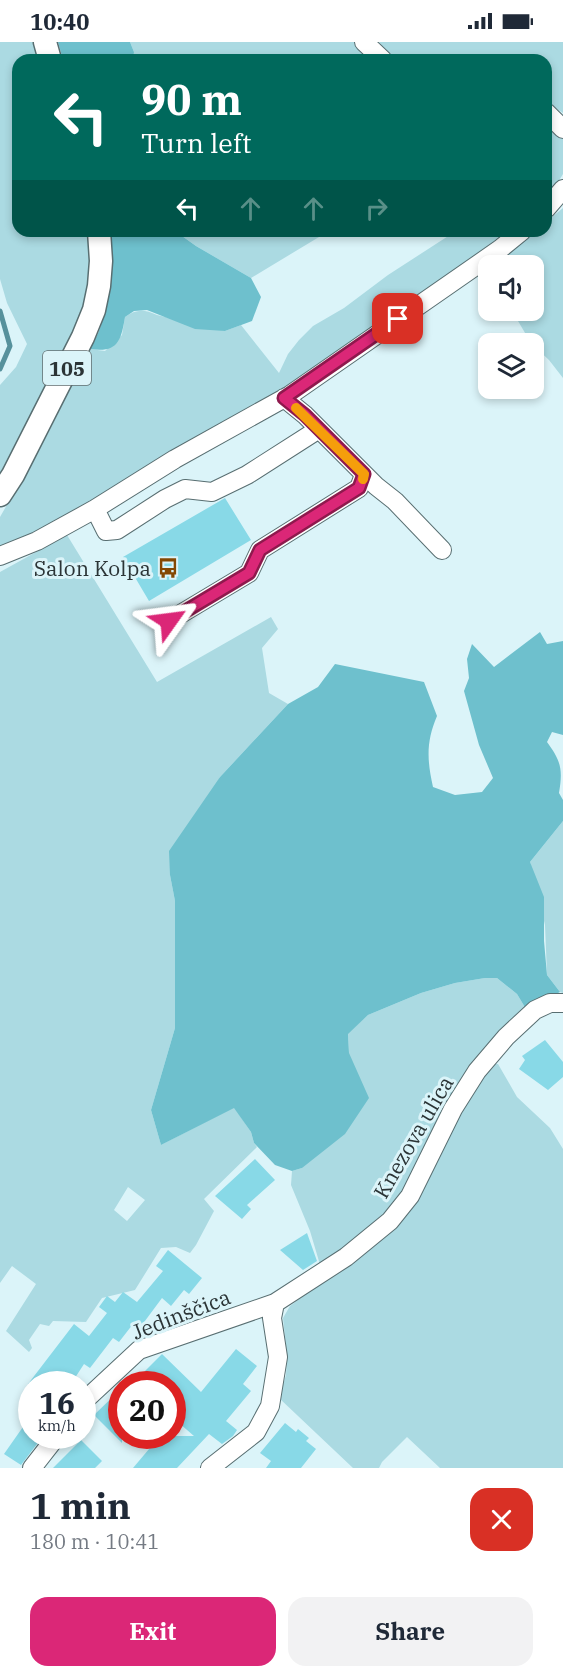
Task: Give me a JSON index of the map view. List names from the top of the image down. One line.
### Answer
{"streets":{"main road":["105"],"street":["Knezova ulica","Jedinščica"]},"crossings":[["Knezova ulica","Jedinščica"]],"places":{"bus stop":["Salon Kolpa"]},"page":{"status":"10:40","turn":["90 m","Turn left"],"speed":"16 km/h","limit":"20","heading":["1 min","180 m · 10:41"],"buttons":["Exit","Share"]}}
